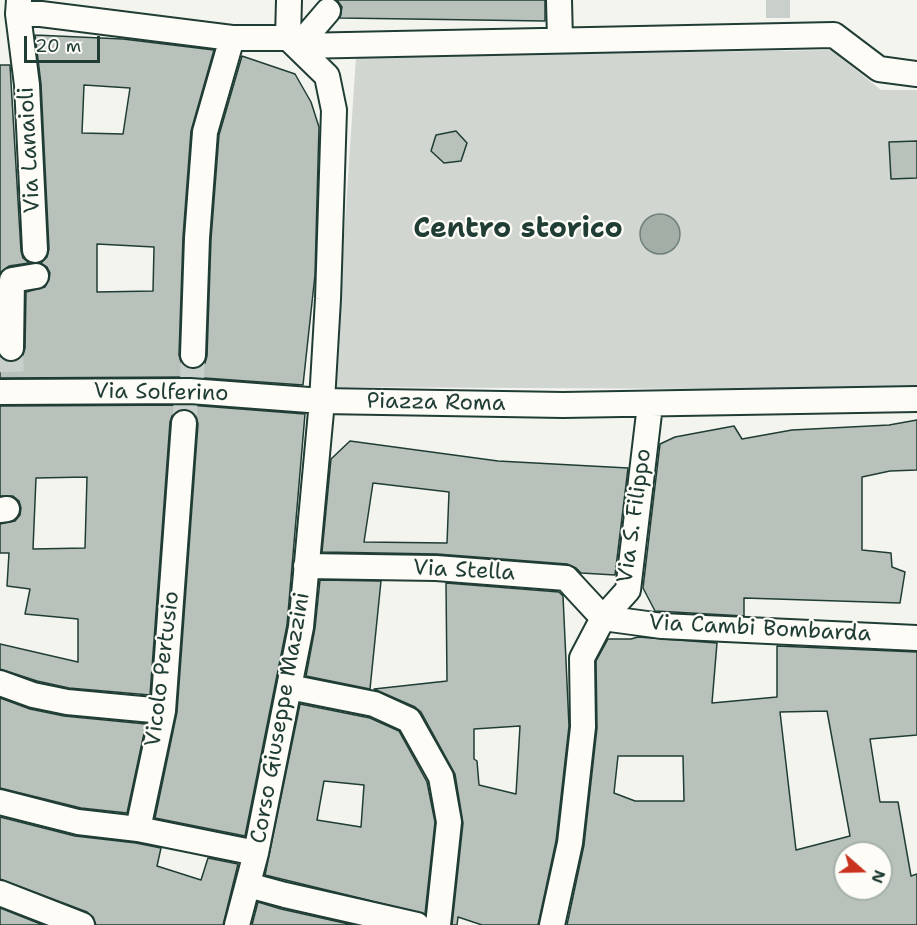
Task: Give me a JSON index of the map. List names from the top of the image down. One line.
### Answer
{"streets":{"street":["Via Lanaioli","Via Solferino","Piazza Roma","Via S. Filippo","Via Stella","Via Cambi Bombarda","Vicolo Pertusio","Corso Giuseppe Mazzini"]},"crossings":[["Via Solferino","Piazza Roma"],["Via Solferino","Vicolo Pertusio"],["Via Solferino","Corso Giuseppe Mazzini"],["Piazza Roma","Via S. Filippo"],["Piazza Roma","Corso Giuseppe Mazzini"],["Via S. Filippo","Via Stella"],["Via S. Filippo","Via Cambi Bombarda"],["Via Stella","Via Cambi Bombarda"],["Via Stella","Corso Giuseppe Mazzini"]],"districts":["Centro storico"],"scale_bar":"20 m","north":"right"}
